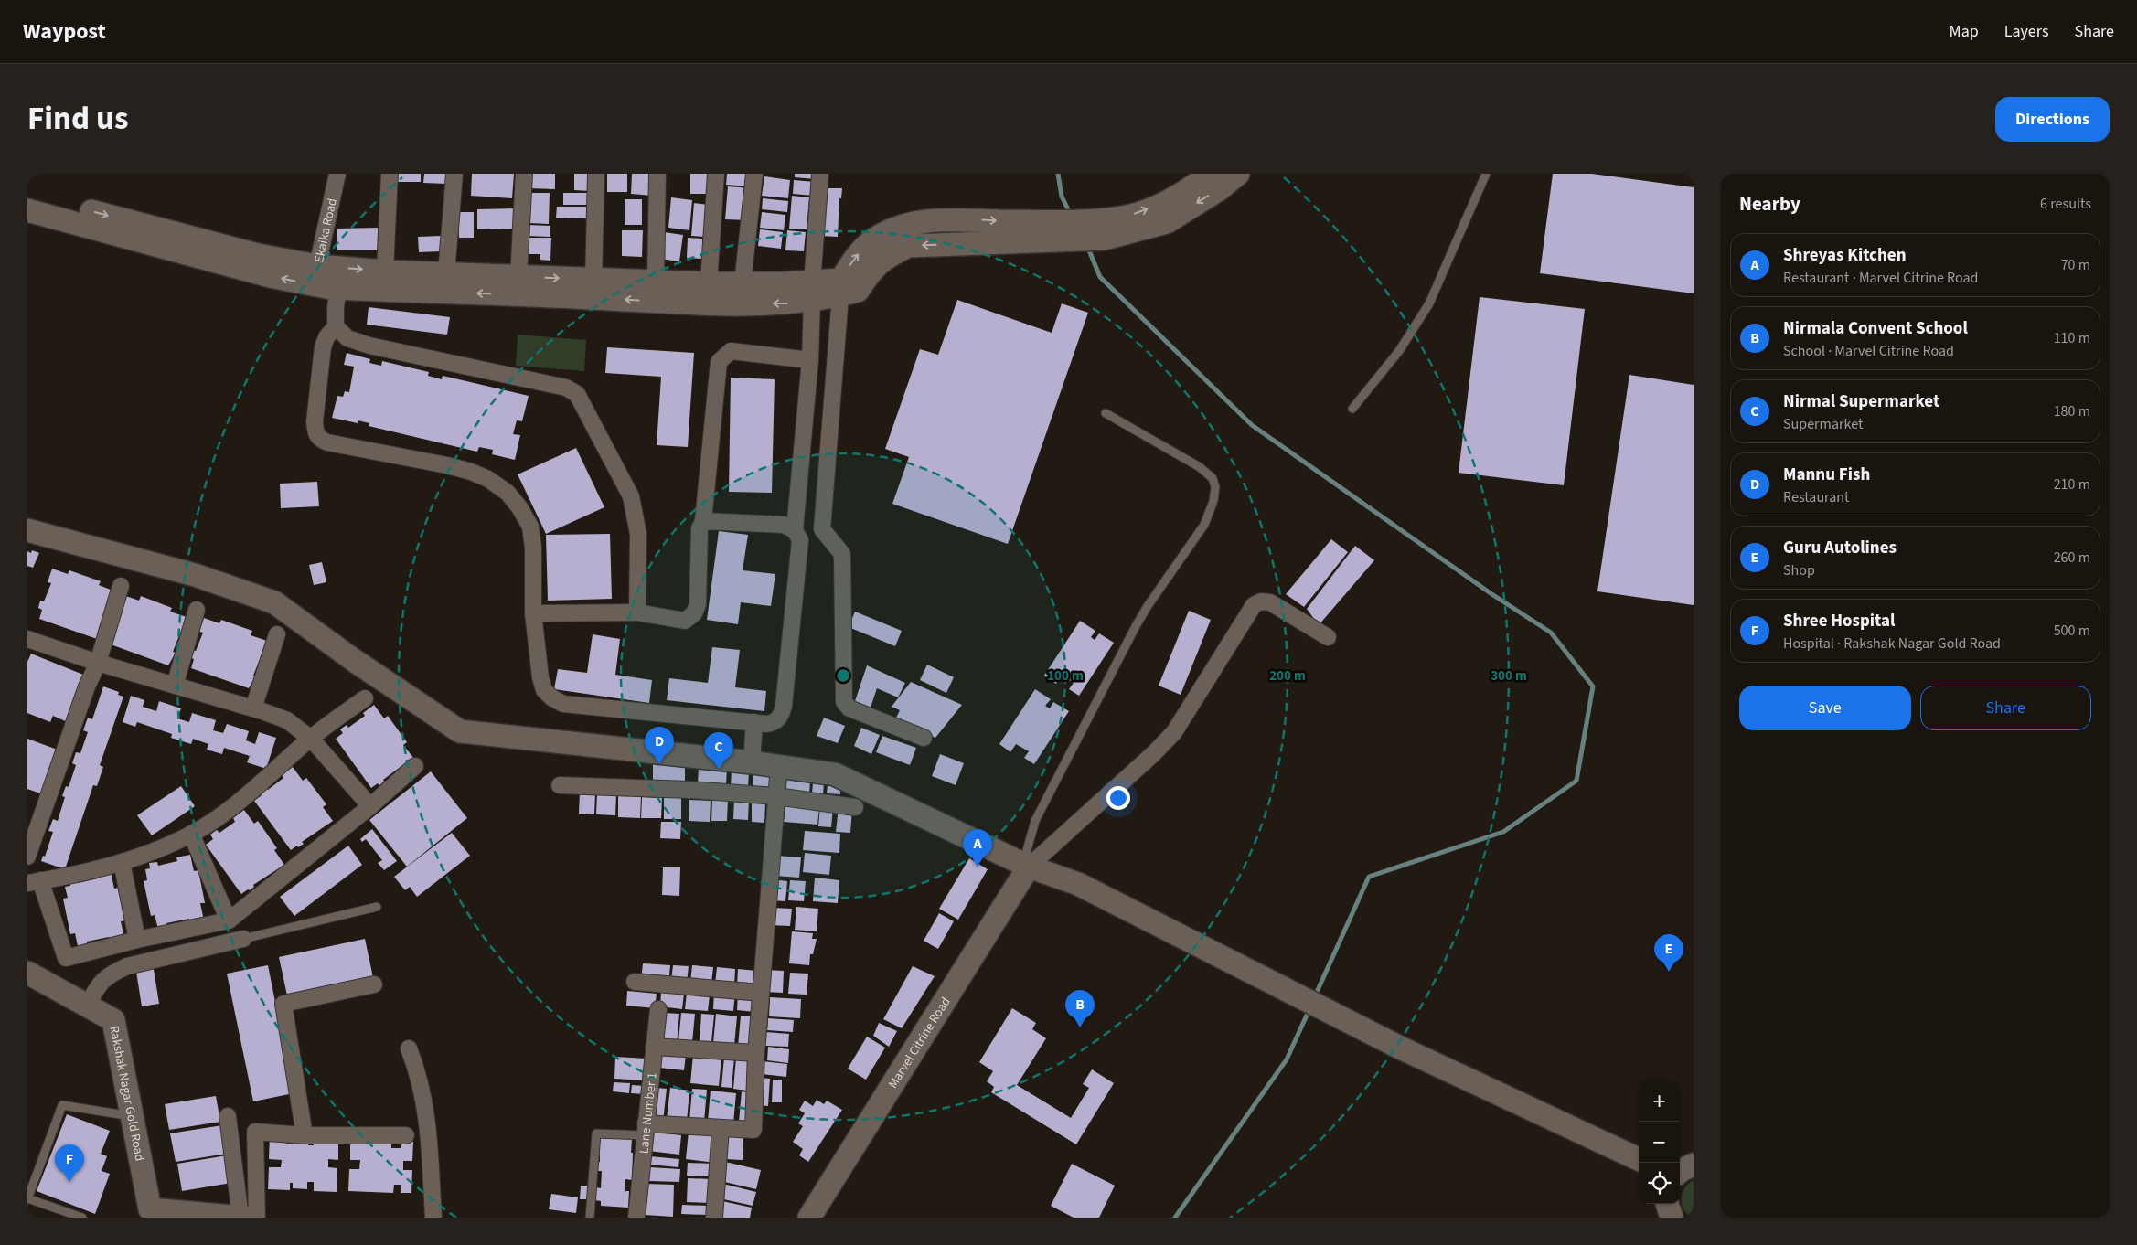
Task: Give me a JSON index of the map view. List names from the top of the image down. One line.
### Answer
{"streets":{"street":["Ekaika Road","Marvel Citrine Road","Rakshak Nagar Gold Road","Lane Number 1"]},"page":{"header":"Waypost","nav":["Map","Layers","Share"],"title":"Find us","buttons":["Directions",["Save","Share"]],"heading":["Nearby","6 results"],"list":[{"mark":"A","name":"Shreyas Kitchen","note":"Restaurant · Marvel Citrine Road","value":"70 m"},{"mark":"B","name":"Nirmala Convent School","note":"School · Marvel Citrine Road","value":"110 m"},{"mark":"C","name":"Nirmal Supermarket","note":"Supermarket","value":"180 m"},{"mark":"D","name":"Mannu Fish","note":"Restaurant","value":"210 m"},{"mark":"E","name":"Guru Autolines","note":"Shop","value":"260 m"},{"mark":"F","name":"Shree Hospital","note":"Hospital · Rakshak Nagar Gold Road","value":"500 m"}],"pins":["D","C","A","E","B","F"],"map_buttons":["+","−"]},"rings":["100 m","200 m","300 m"]}
